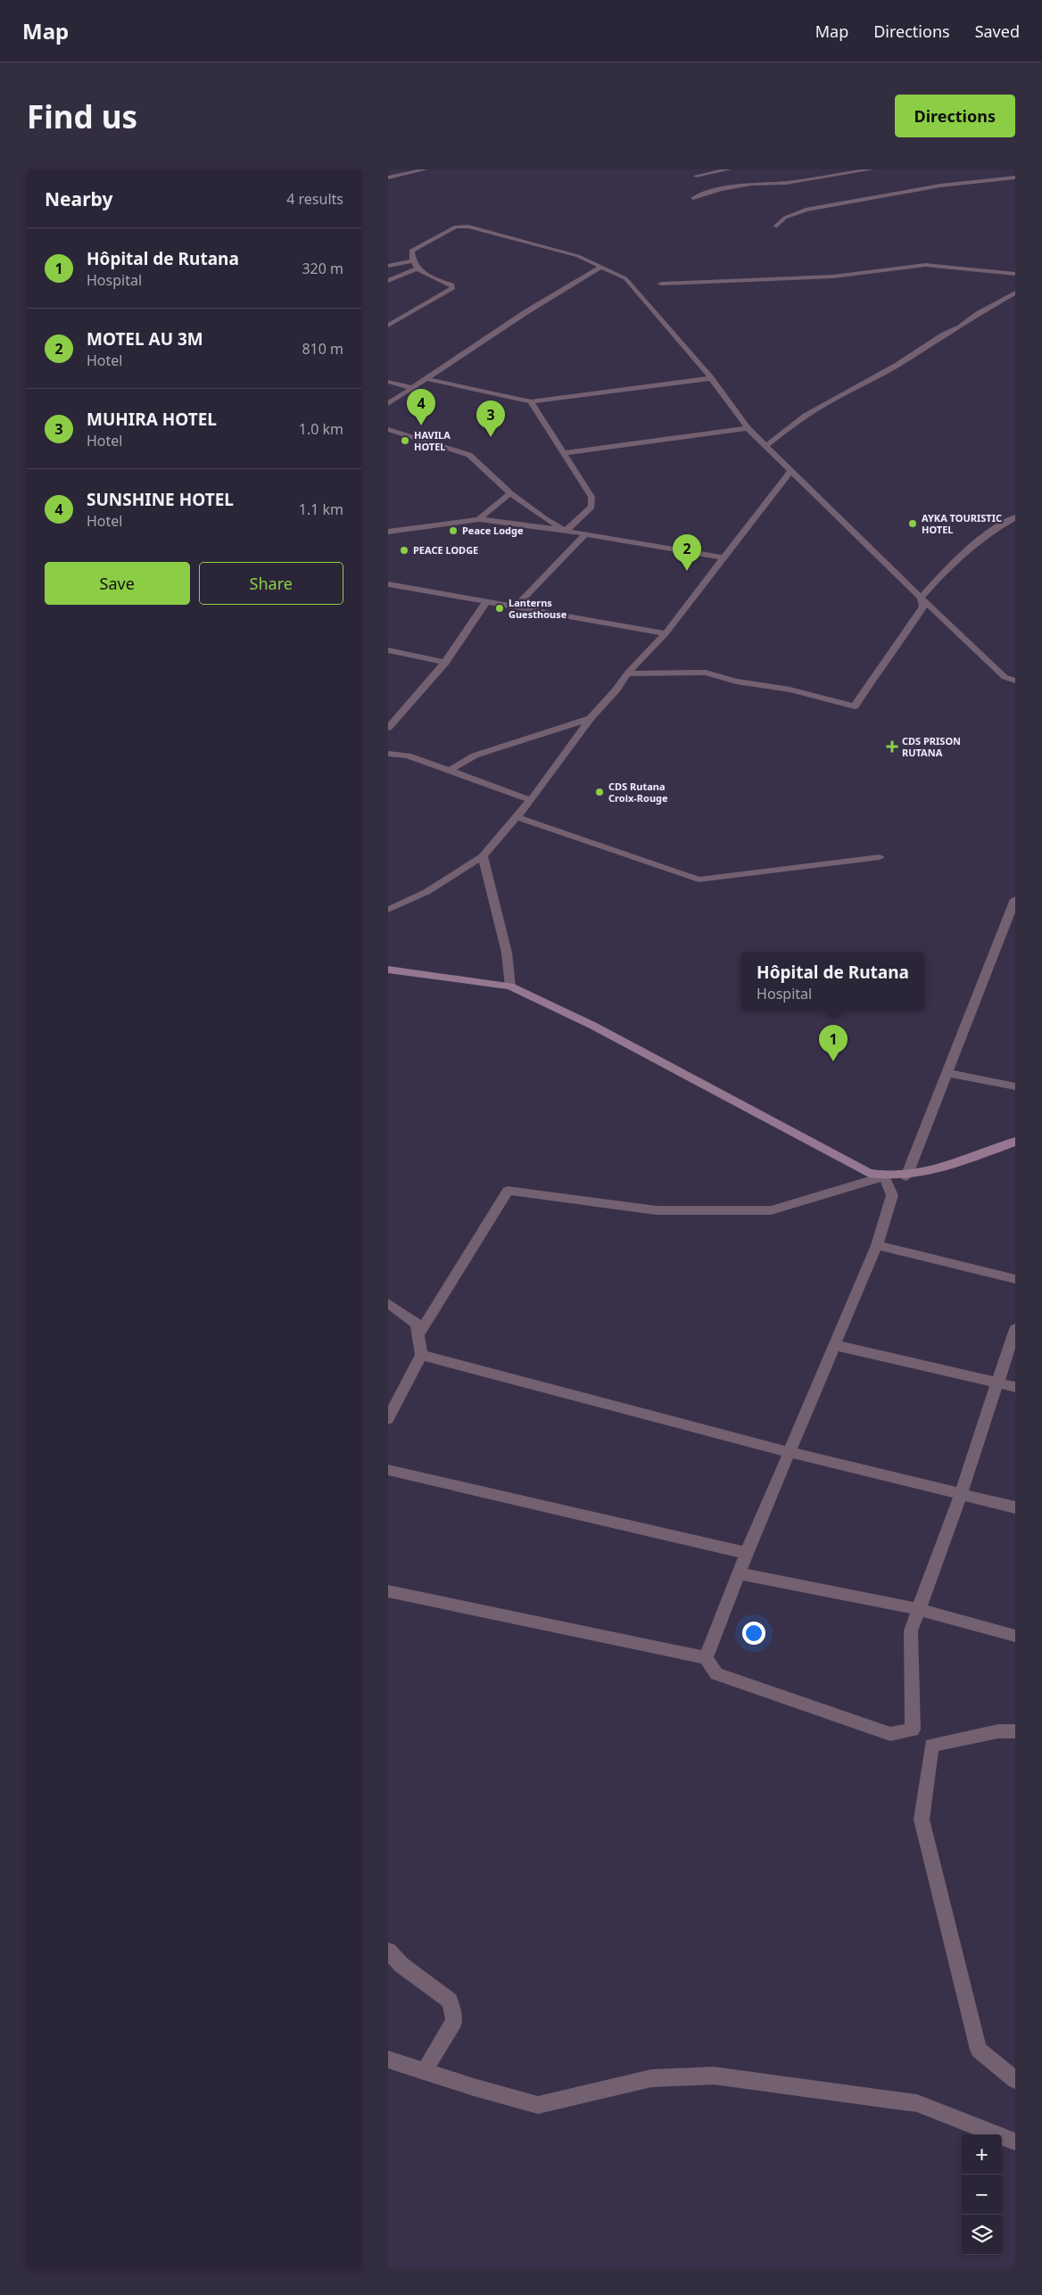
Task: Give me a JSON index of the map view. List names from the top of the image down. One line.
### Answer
{"places":{"other":["HAVILA HOTEL","AYKA TOURISTIC HOTEL","Peace Lodge","PEACE LODGE","Lanterns Guesthouse","CDS Rutana Croix-Rouge"],"health":["CDS PRISON RUTANA"]},"page":{"header":"Map","nav":["Map","Directions","Saved"],"buttons":["Directions",["Save","Share"]],"title":"Find us","heading":["Nearby","4 results"],"list":[{"mark":"1","name":"Hôpital de Rutana","note":"Hospital","value":"320 m"},{"mark":"2","name":"MOTEL AU 3M","note":"Hotel","value":"810 m"},{"mark":"3","name":"MUHIRA HOTEL","note":"Hotel","value":"1.0 km"},{"mark":"4","name":"SUNSHINE HOTEL","note":"Hotel","value":"1.1 km"}],"pins":["4","3","2","1"],"popup":["Hôpital de Rutana","Hospital"],"map_buttons":["+","−"]}}
